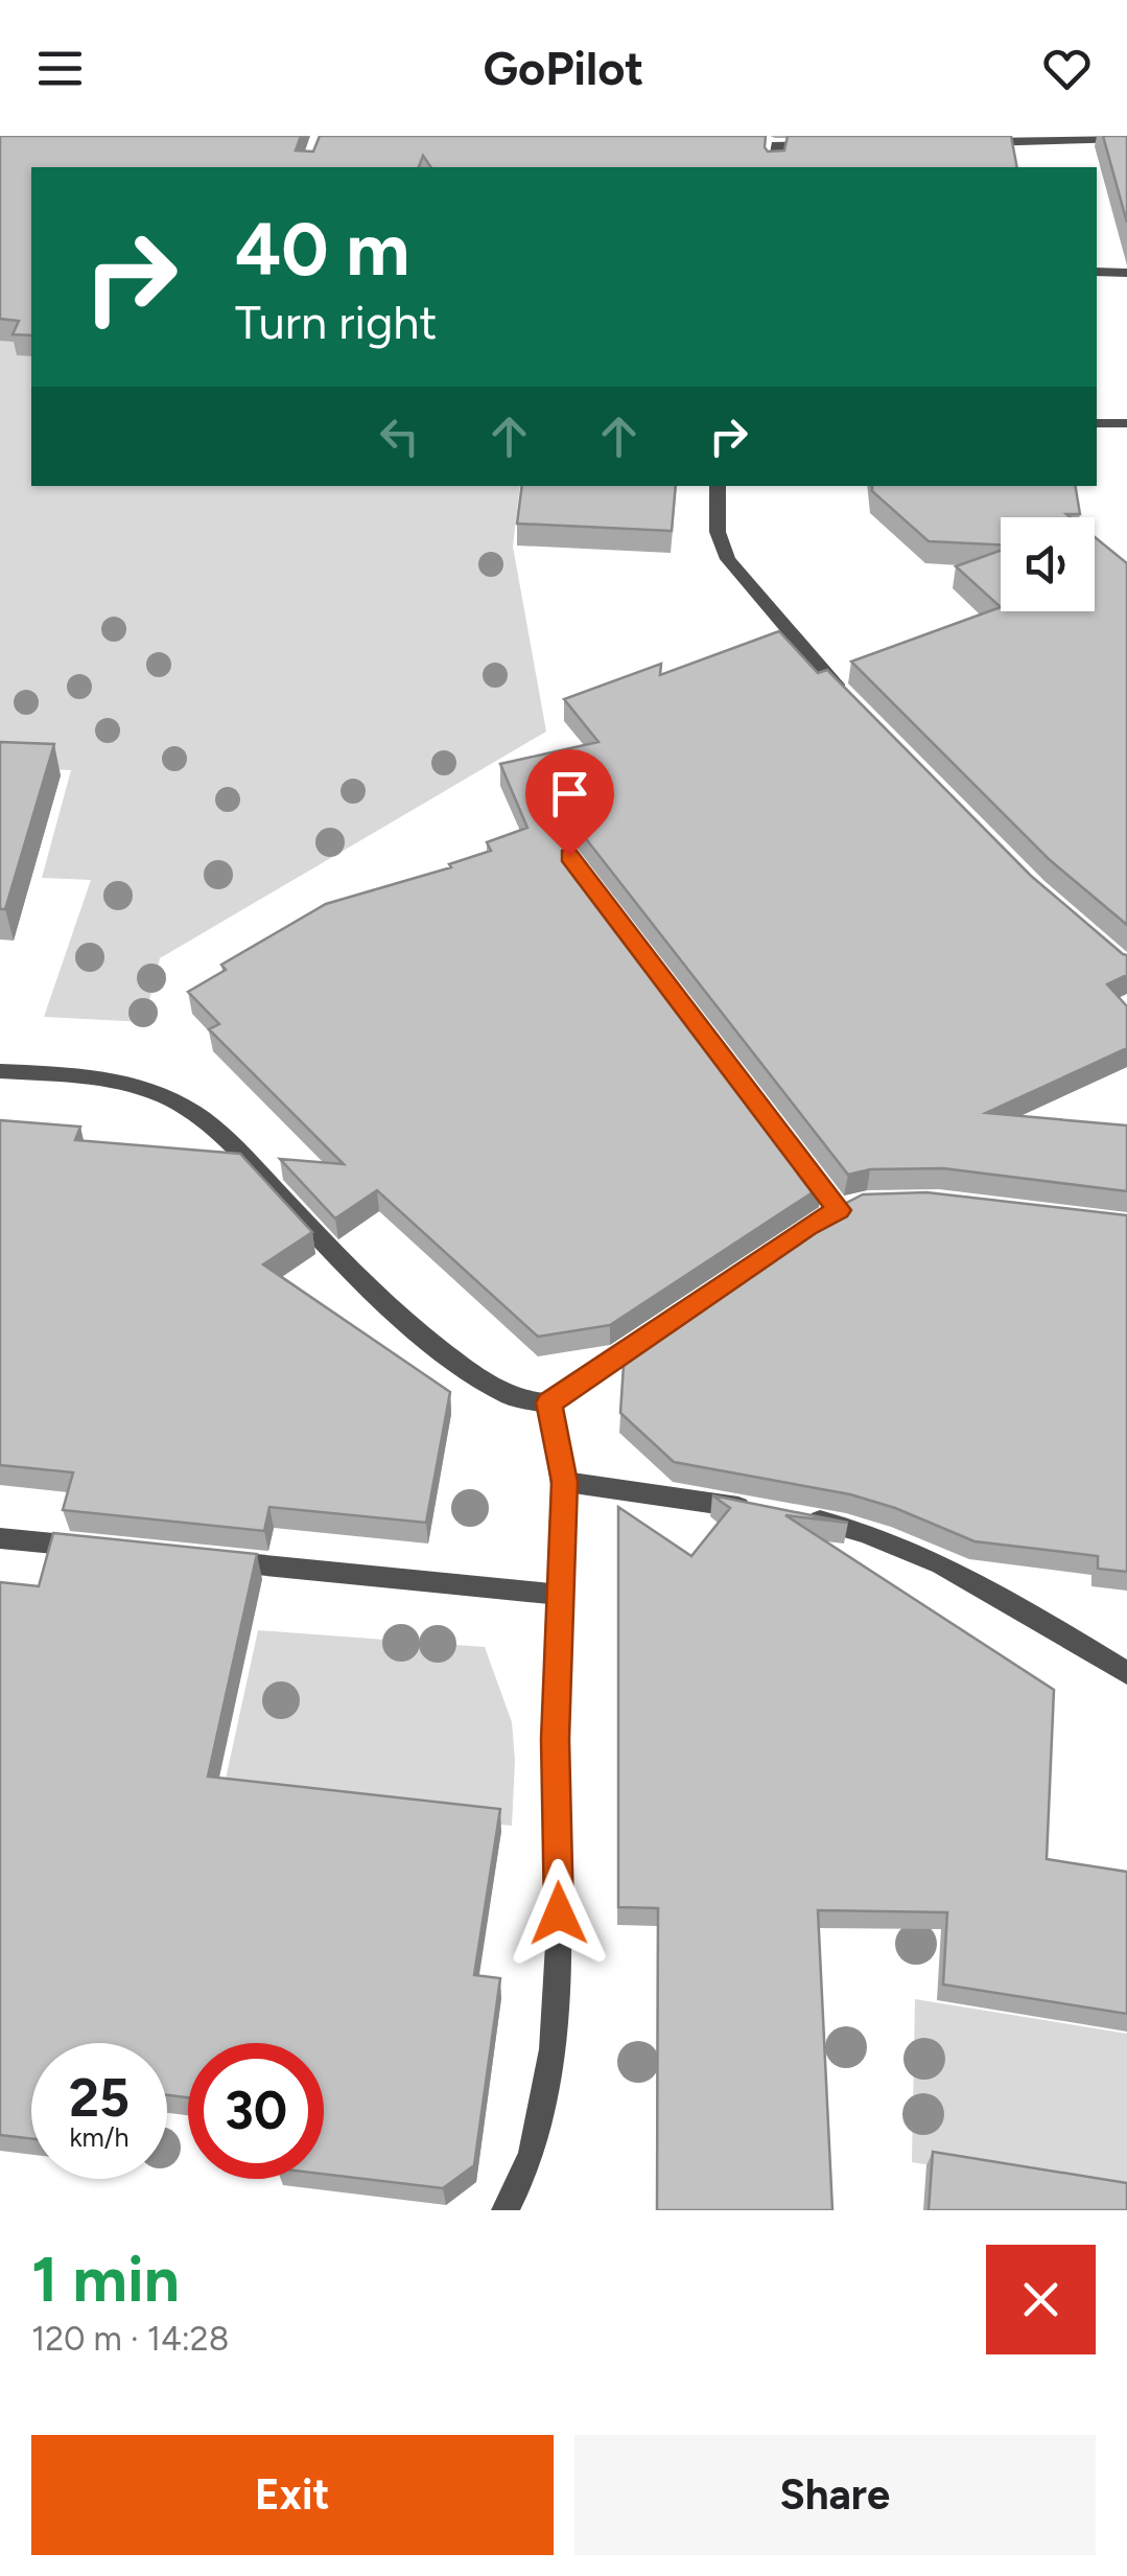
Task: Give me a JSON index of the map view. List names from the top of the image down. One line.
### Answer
{"page":{"header":"GoPilot","turn":["40 m","Turn right"],"speed":"25 km/h","limit":"30","heading":["1 min","120 m · 14:28"],"buttons":["Exit","Share"]}}
